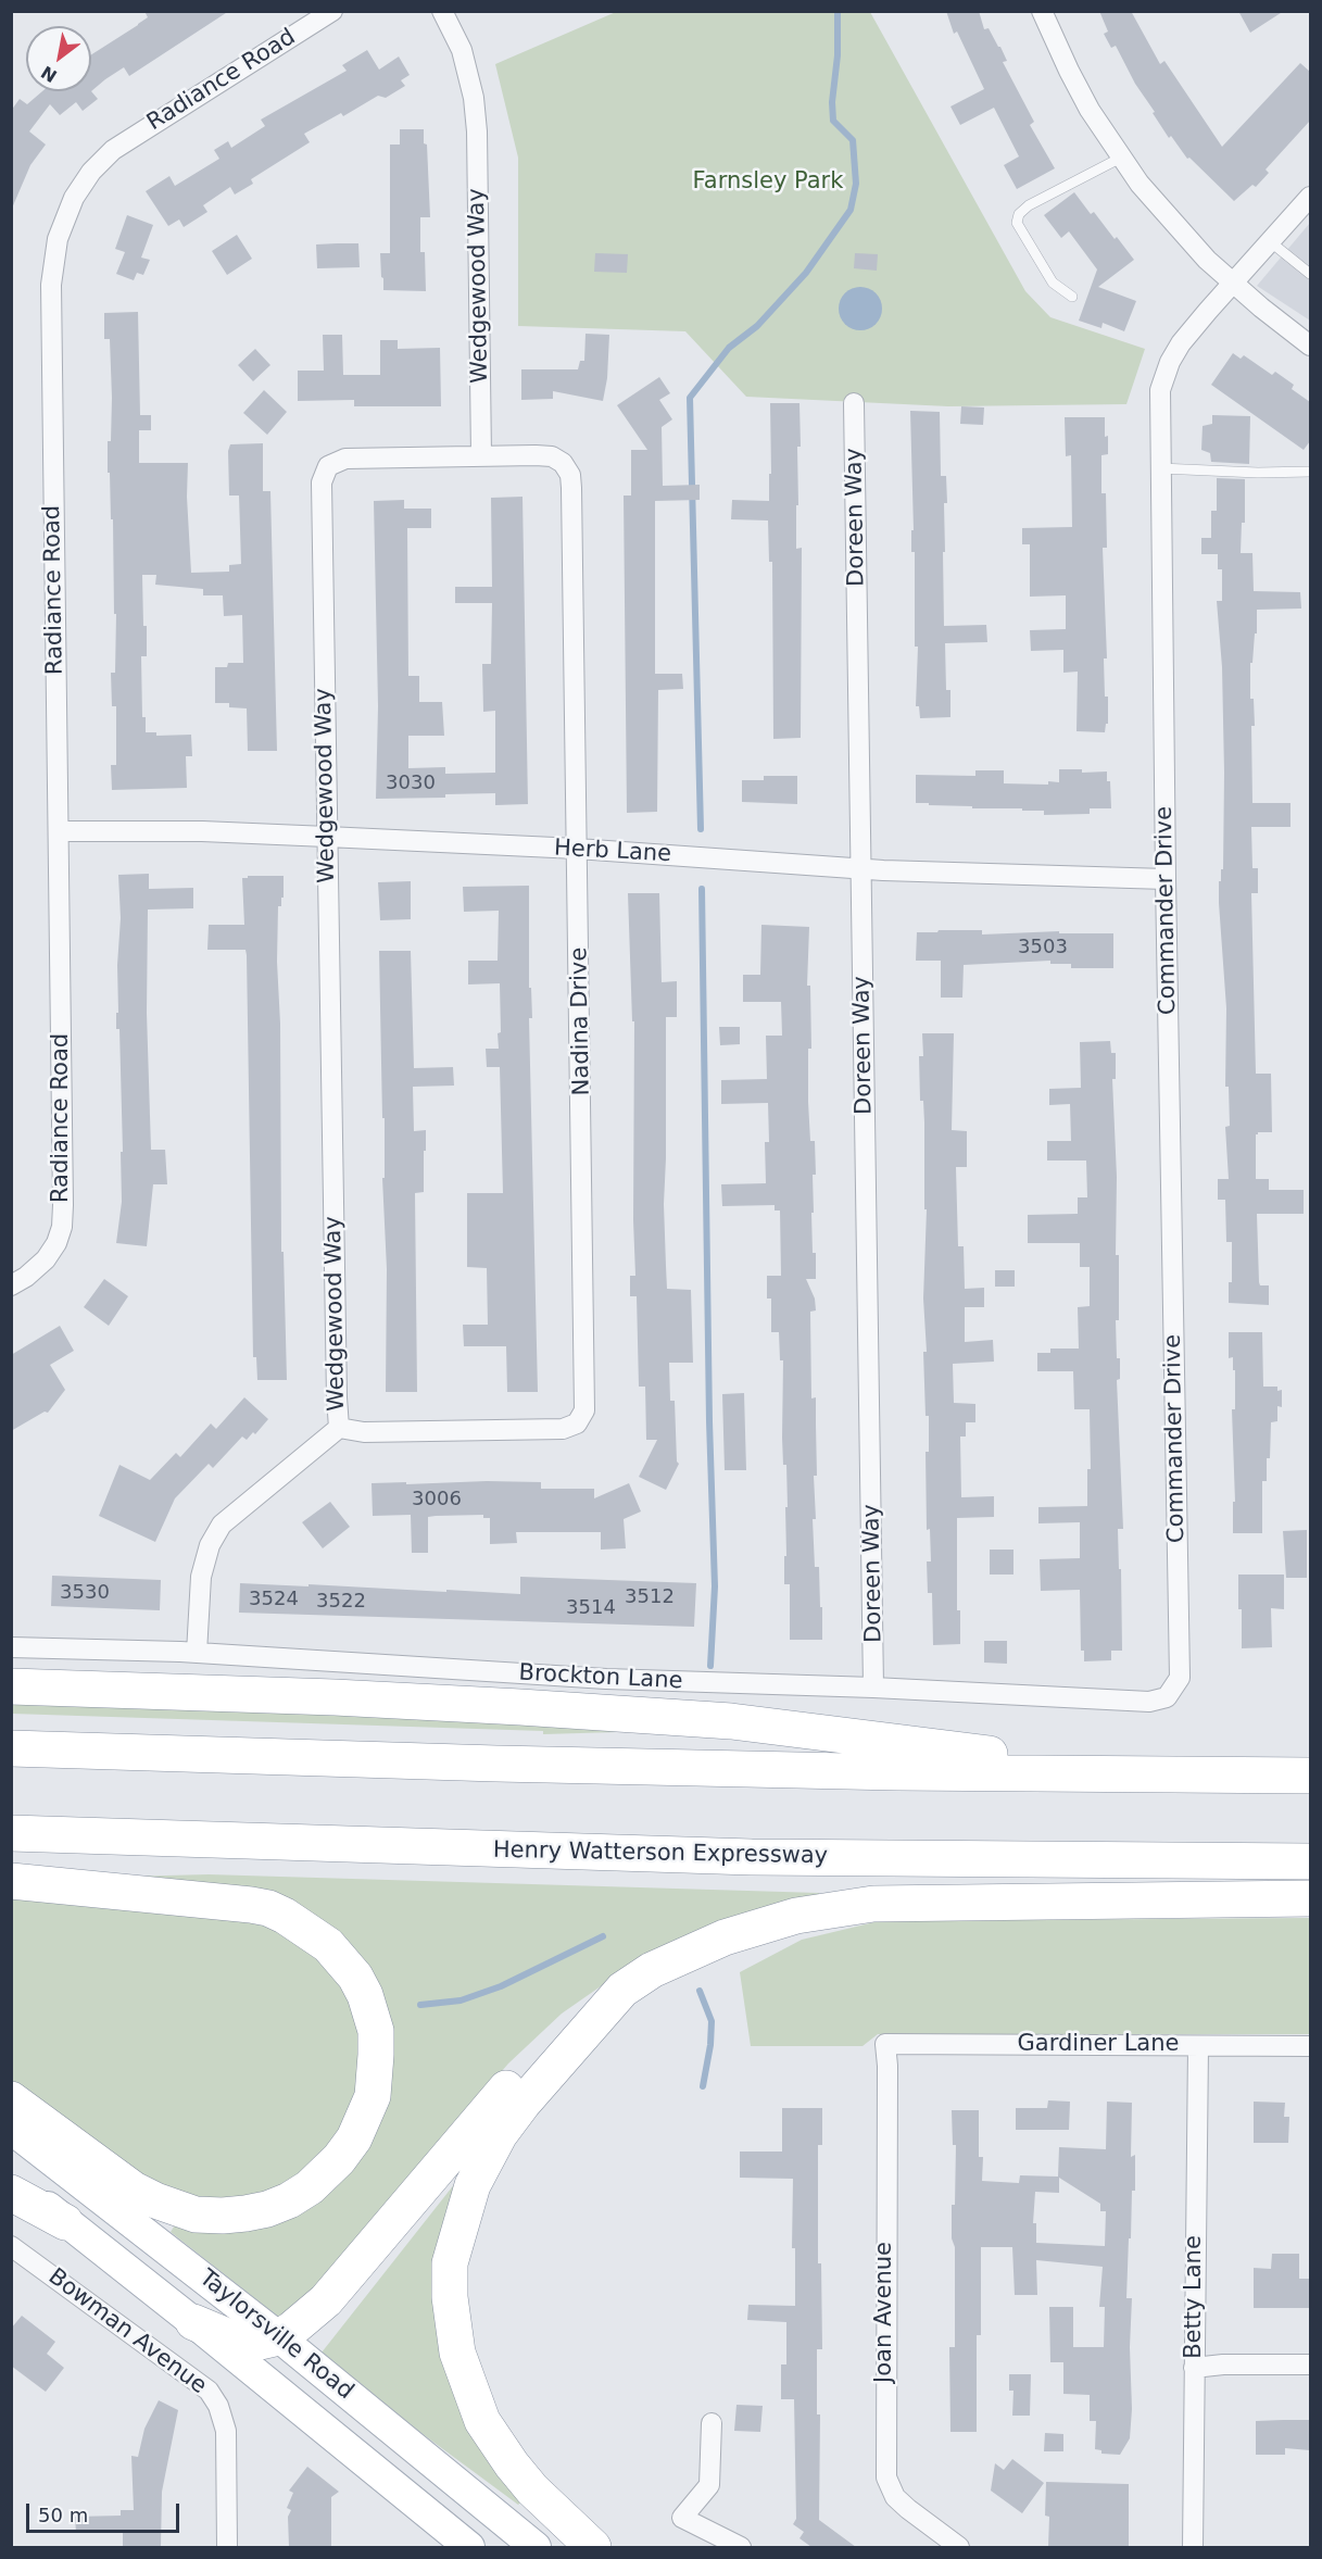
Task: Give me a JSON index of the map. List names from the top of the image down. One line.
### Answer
{"streets":{"highway":["Henry Watterson Expressway"],"main road":["Taylorsville Road"],"street":["Radiance Road","Wedgewood Way","Doreen Way","Herb Lane","Commander Drive","Nadina Drive","Brockton Lane","Gardiner Lane","Betty Lane","Joan Avenue","Bowman Avenue"]},"crossings":[["Radiance Road","Herb Lane"],["Wedgewood Way","Herb Lane"],["Wedgewood Way","Nadina Drive"],["Wedgewood Way","Brockton Lane"],["Doreen Way","Herb Lane"],["Doreen Way","Brockton Lane"],["Herb Lane","Commander Drive"],["Herb Lane","Nadina Drive"],["Commander Drive","Brockton Lane"],["Gardiner Lane","Betty Lane"],["Gardiner Lane","Joan Avenue"]],"parks":["Farnsley Park"],"house_numbers":["3030","3503","3006","3530","3512","3524","3522","3514"],"scale_bar":"50 m","north":"bottom left"}
